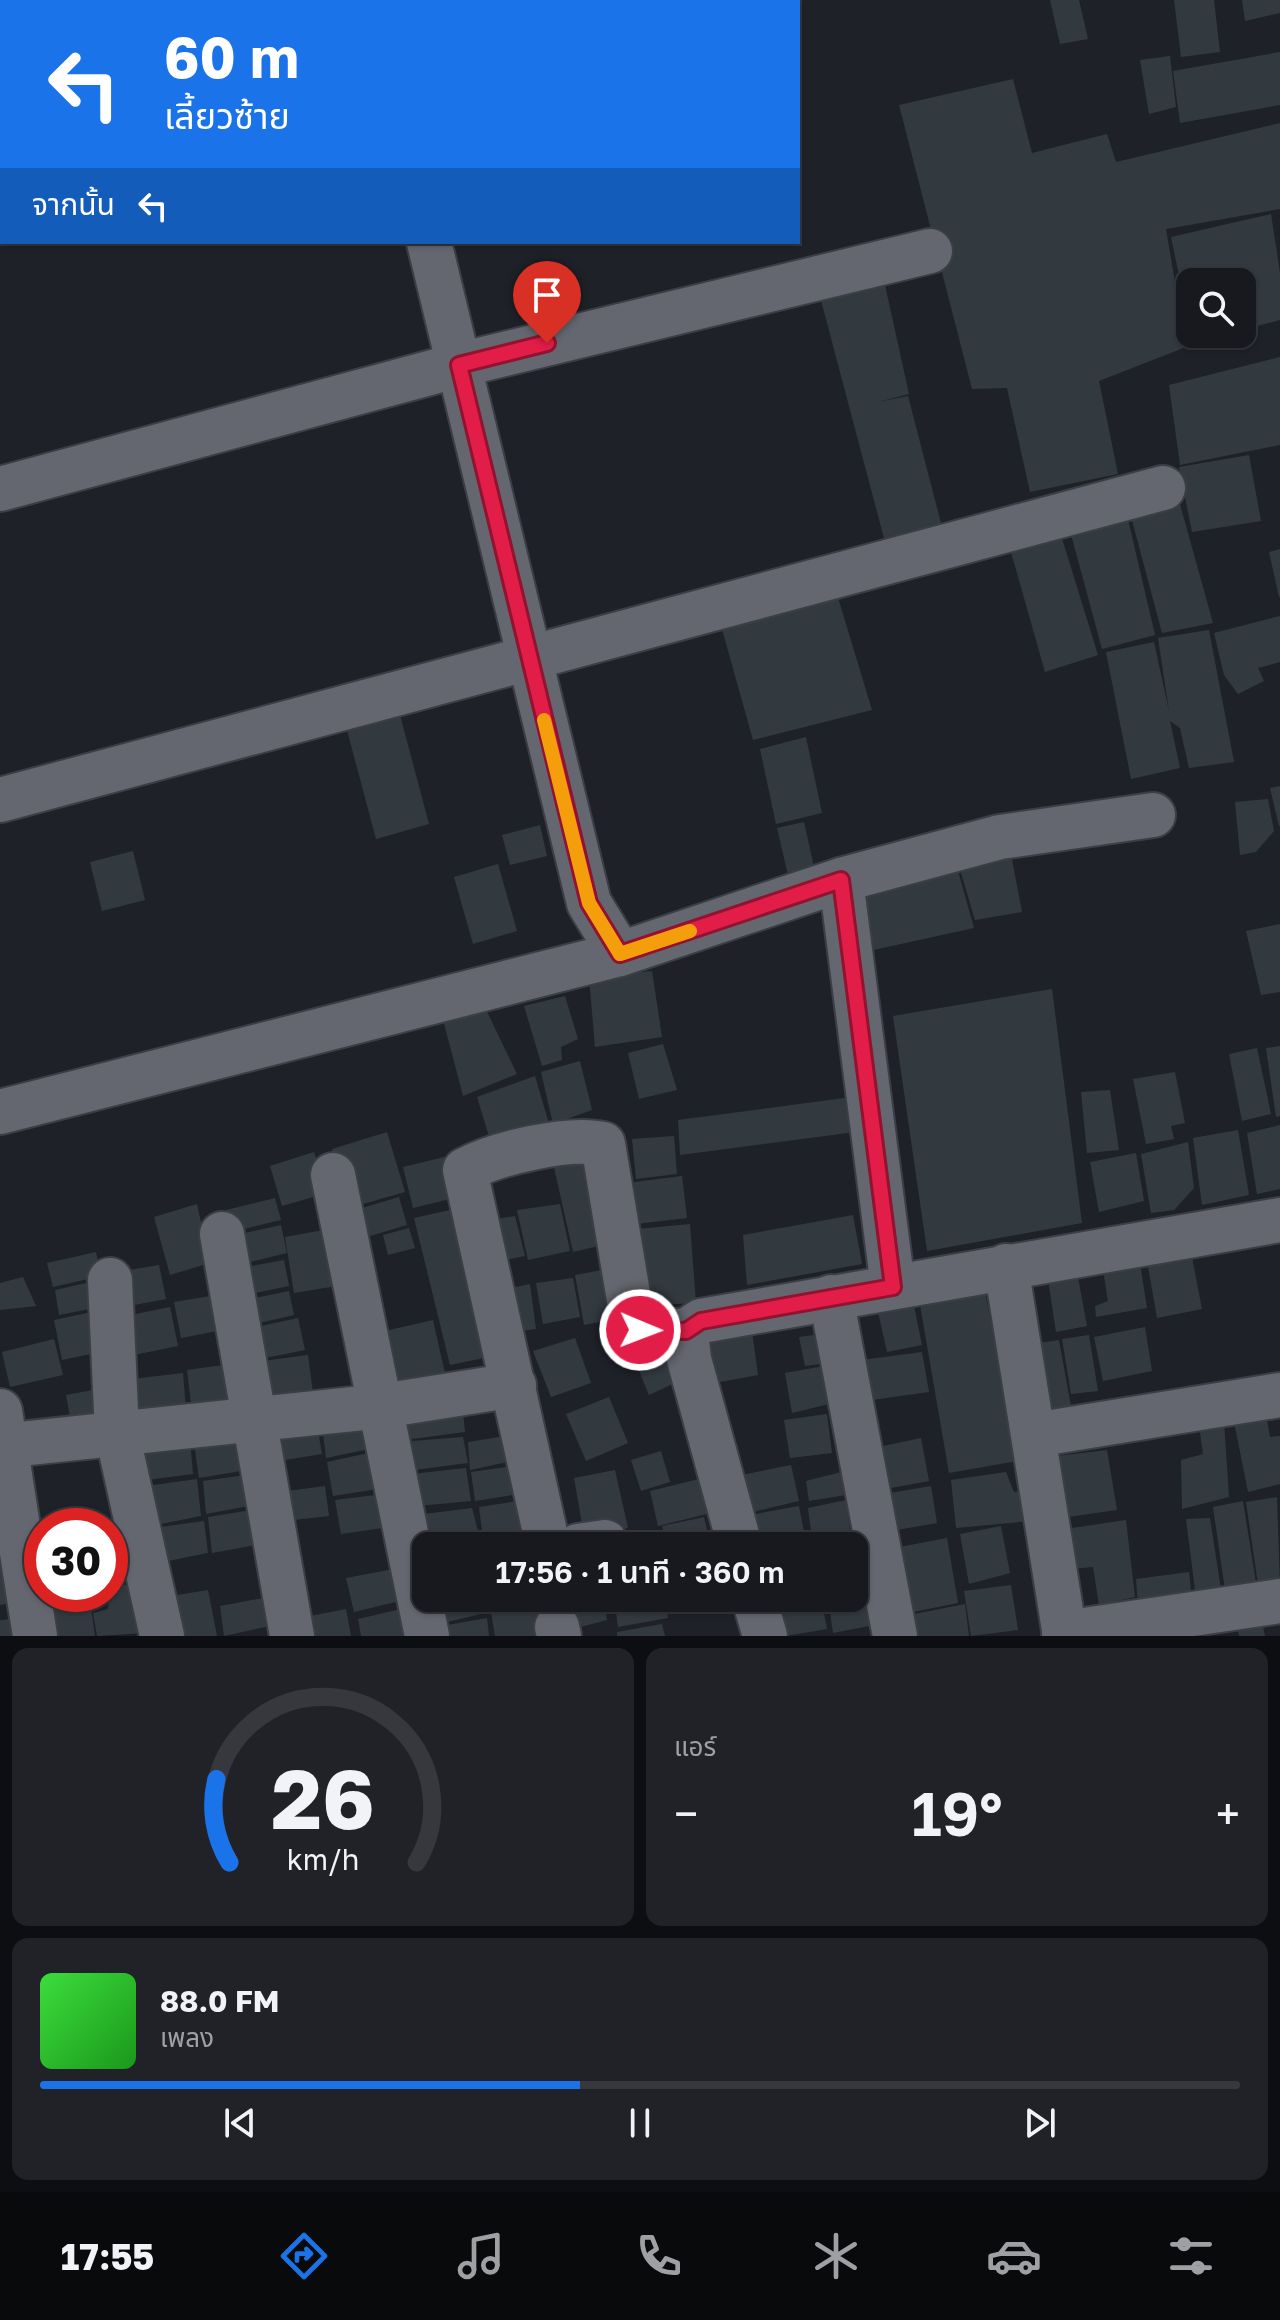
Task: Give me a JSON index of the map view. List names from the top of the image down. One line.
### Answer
{"page":{"turn":["60 m","เลี้ยวซ้าย"],"then":"จากนั้น","limit":"30","trip":"17:56 · 1 นาที · 360 m","tile":"แอร์","heat":["−","19°","+"],"song":["88.0 FM","เพลง"],"tabs":"17:55","gauge":["26","km/h"]}}
